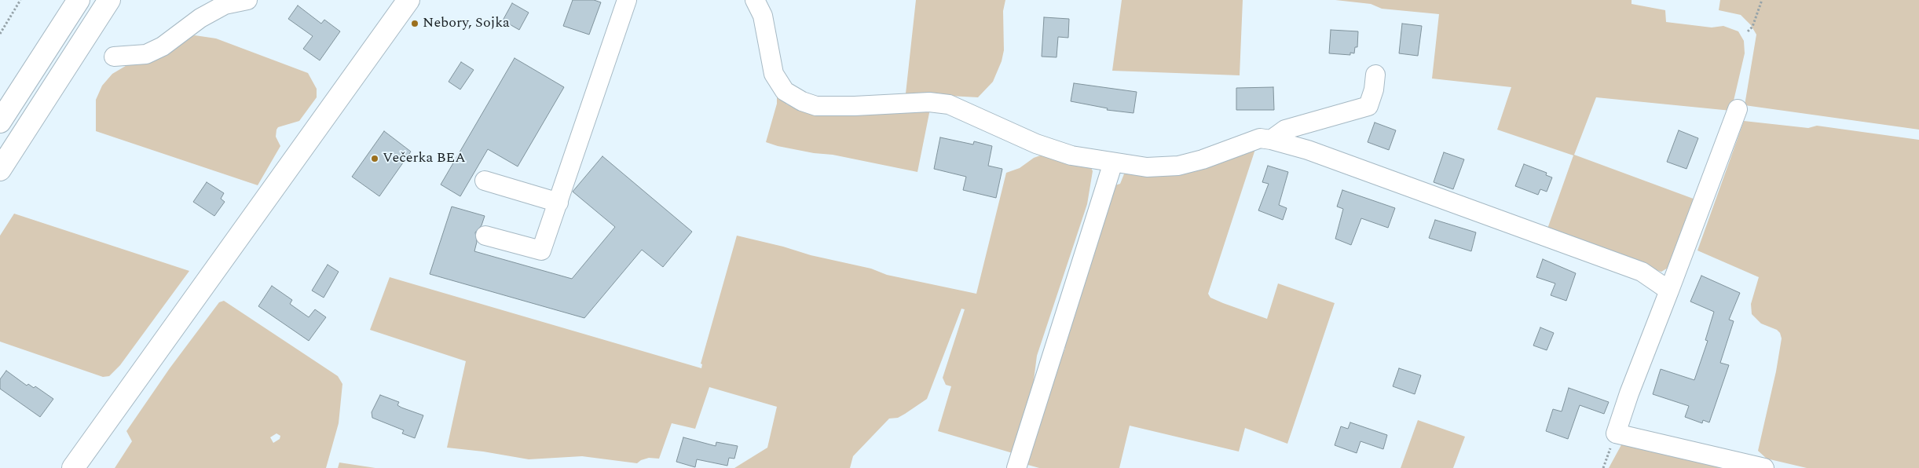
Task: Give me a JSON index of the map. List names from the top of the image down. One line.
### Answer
{"places":["Nebory, Sojka","Večerka BEA"]}
